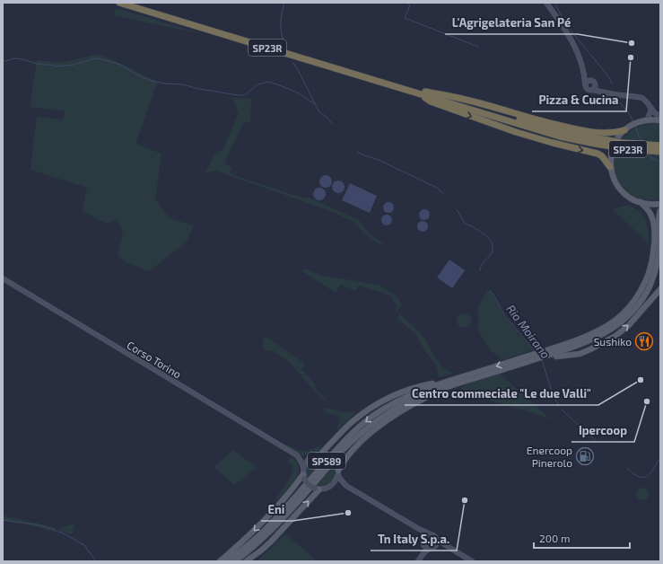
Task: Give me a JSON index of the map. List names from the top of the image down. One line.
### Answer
{"streets":{"highway":["SP23R"],"main road":["Corso Torino","SP589"]},"water":["Rio Moirano"],"places":{"other":["L'Agrigelateria San Pé","Pizza & Cucina","Centro commeciale \"Le due Valli\"","Ipercoop","Tn Italy S.p.a.","Eni"],"restaurant":["Sushiko"],"fuel station":["Enercoop Pinerolo"]},"scale_bar":"200 m"}
